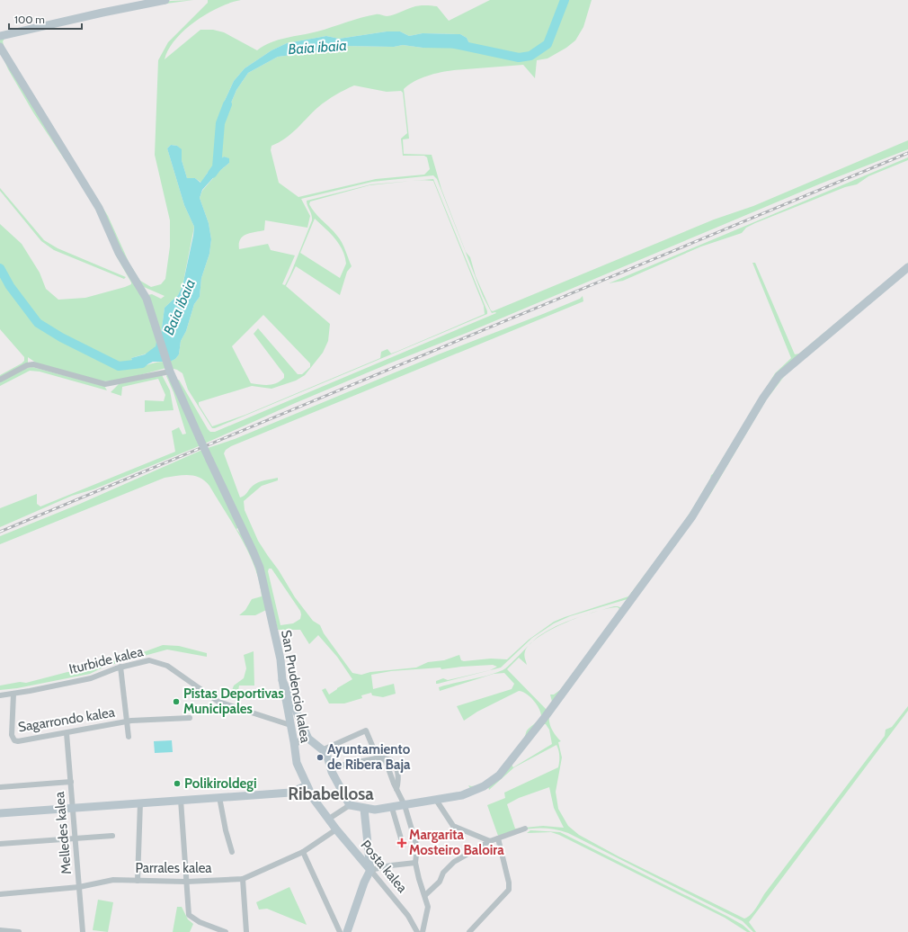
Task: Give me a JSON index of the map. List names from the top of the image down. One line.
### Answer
{"streets":{"street":["Iturbide kalea","San Prudencio kalea","Sagarrondo kalea","Melledes kalea","Posta kalea","Parrales kalea"]},"crossings":[["Iturbide kalea","San Prudencio kalea"],["Iturbide kalea","Sagarrondo kalea"],["San Prudencio kalea","Posta kalea"],["Sagarrondo kalea","Melledes kalea"],["Melledes kalea","Parrales kalea"],["Posta kalea","Parrales kalea"]],"districts":["Ribabellosa"],"water":["Baia ibaia"],"places":{"other":["Pistas Deportivas Municipales","Ayuntamiento de Ribera Baja","Polikiroldegi"],"health":["Margarita Mosteiro Baloira"]},"scale_bar":"100 m"}
